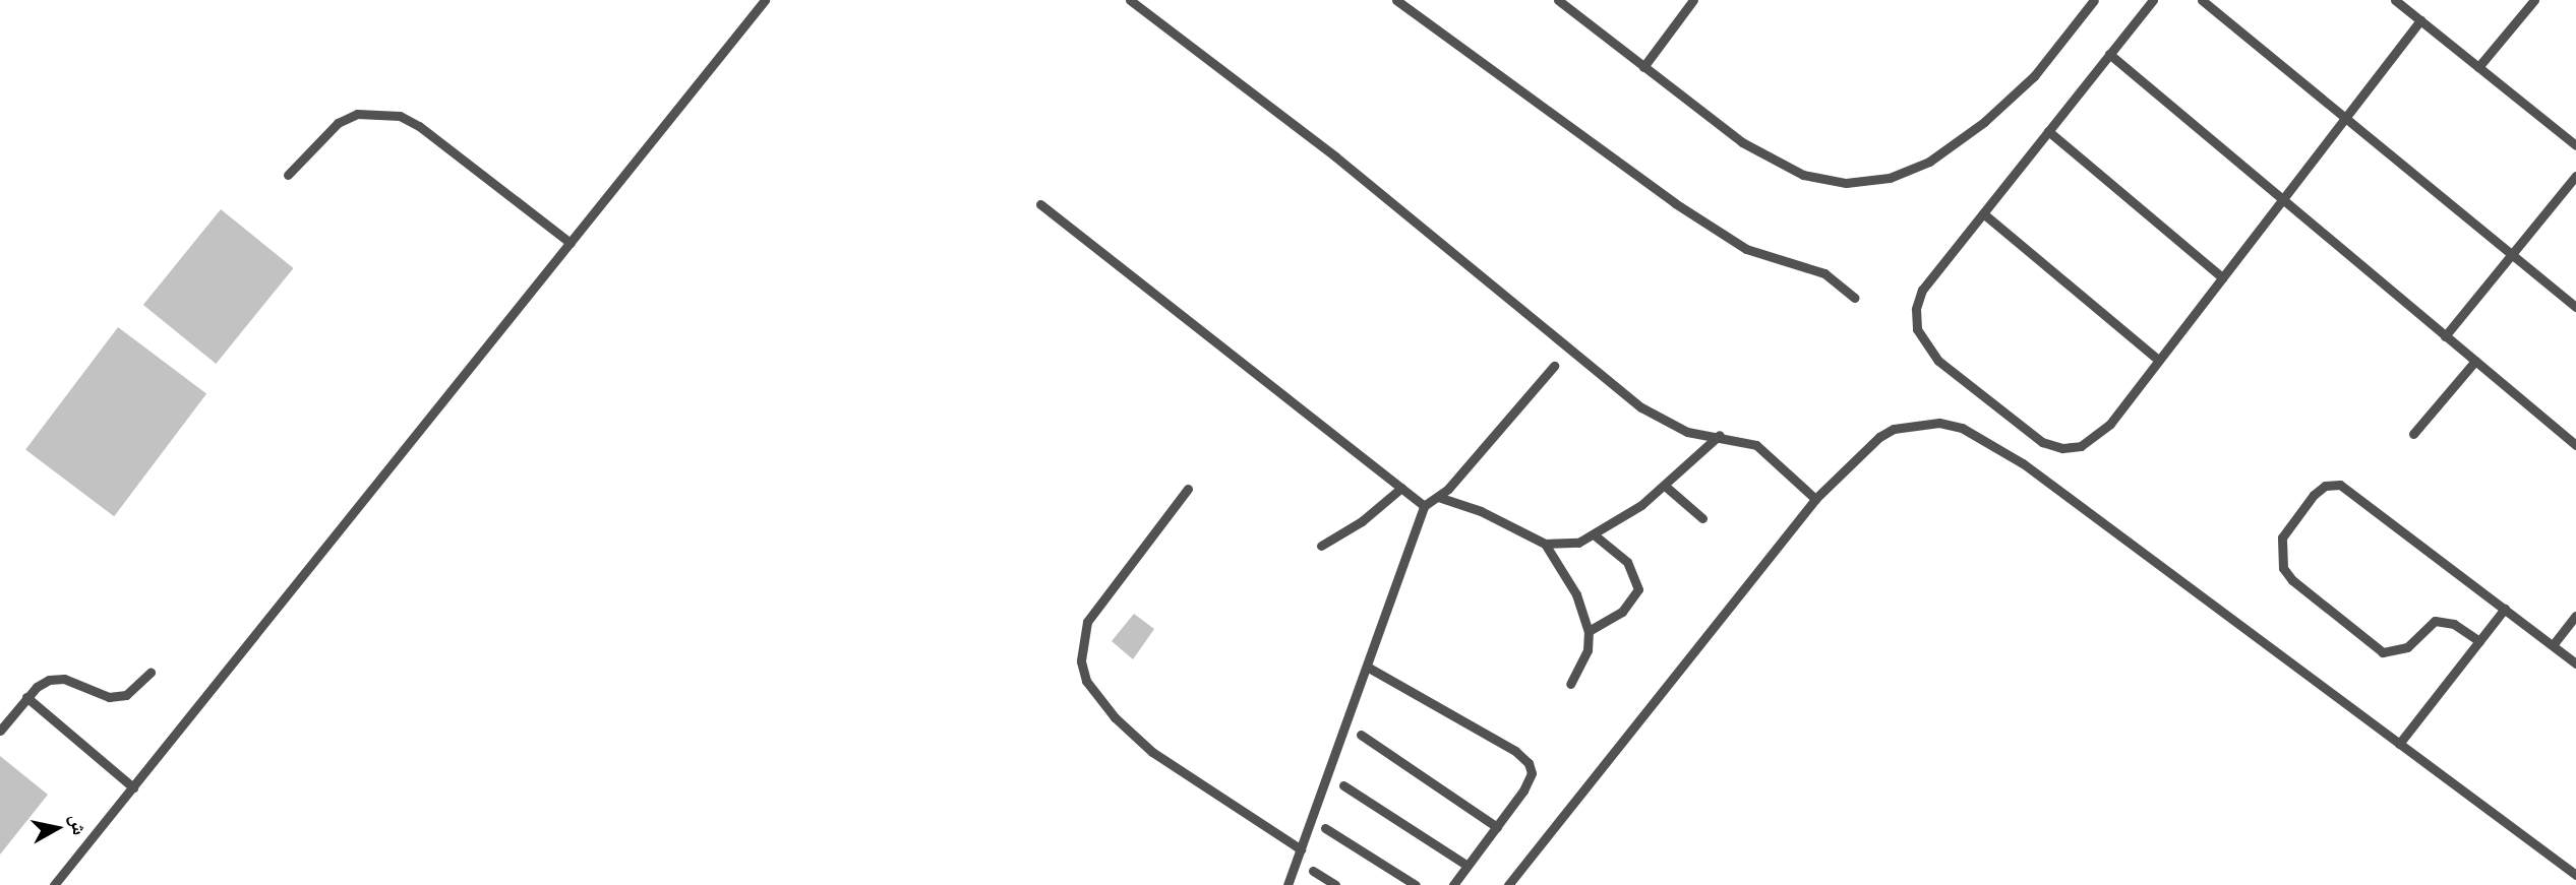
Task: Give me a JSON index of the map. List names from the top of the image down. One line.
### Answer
{"north":"right"}
